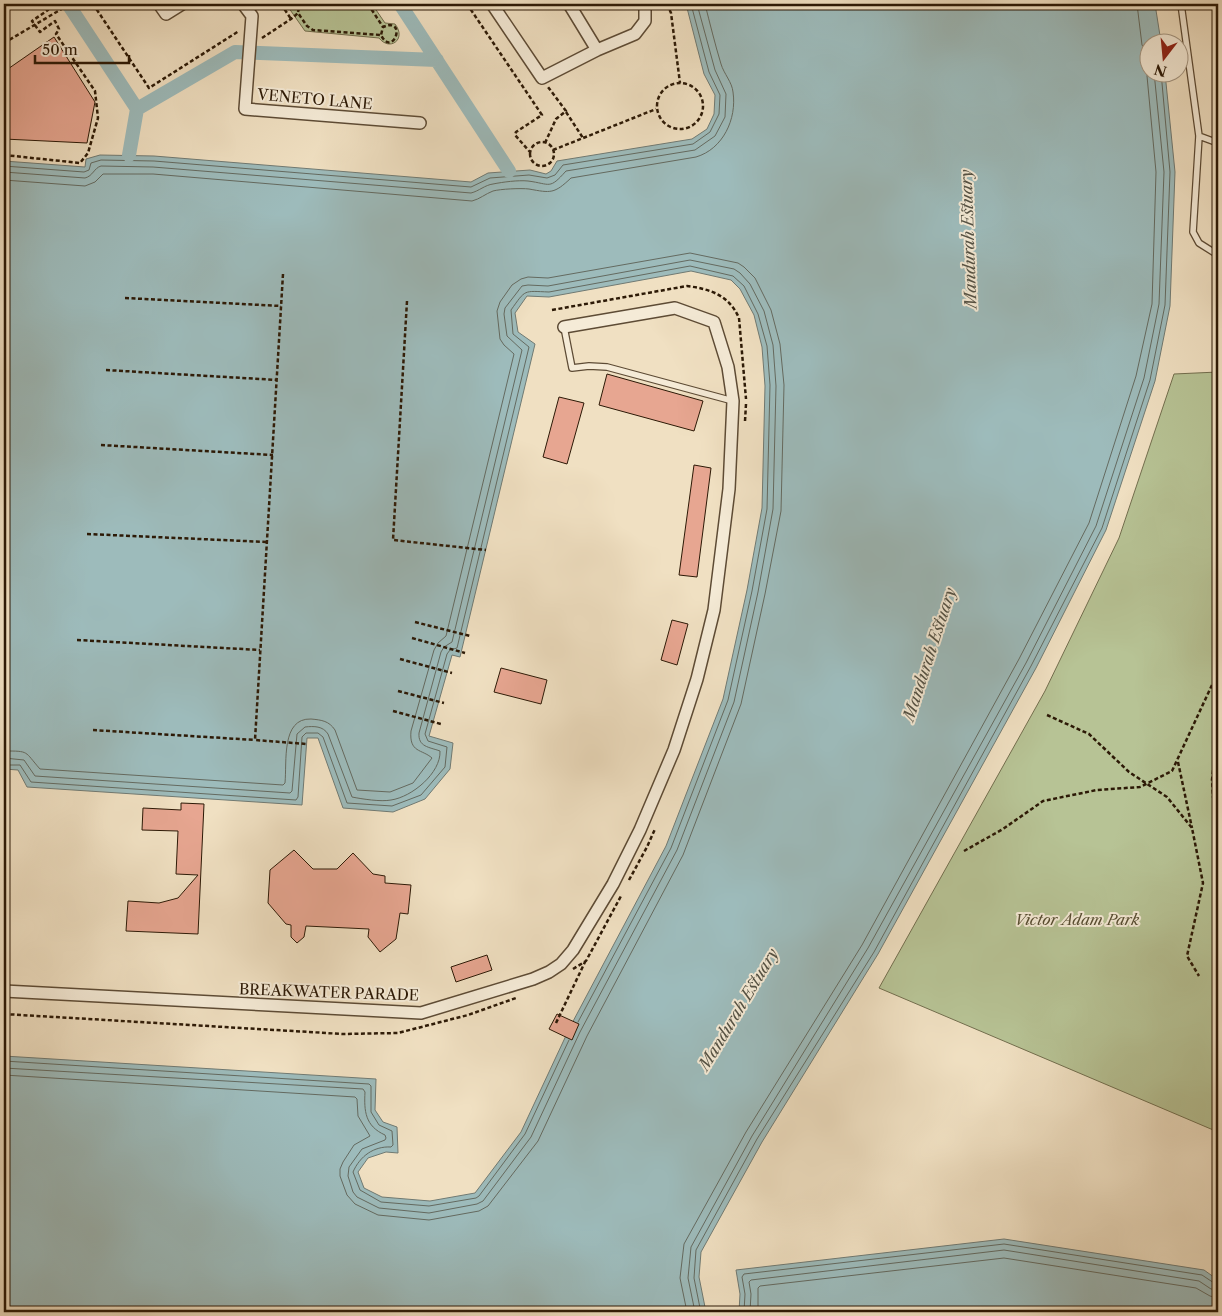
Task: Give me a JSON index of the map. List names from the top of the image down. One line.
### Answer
{"streets":{"street":["VENETO LANE","BREAKWATER PARADE"]},"water":["Mandurah Estuary"],"parks":["Victor Adam Park"],"scale_bar":"50 m","north":"bottom"}
